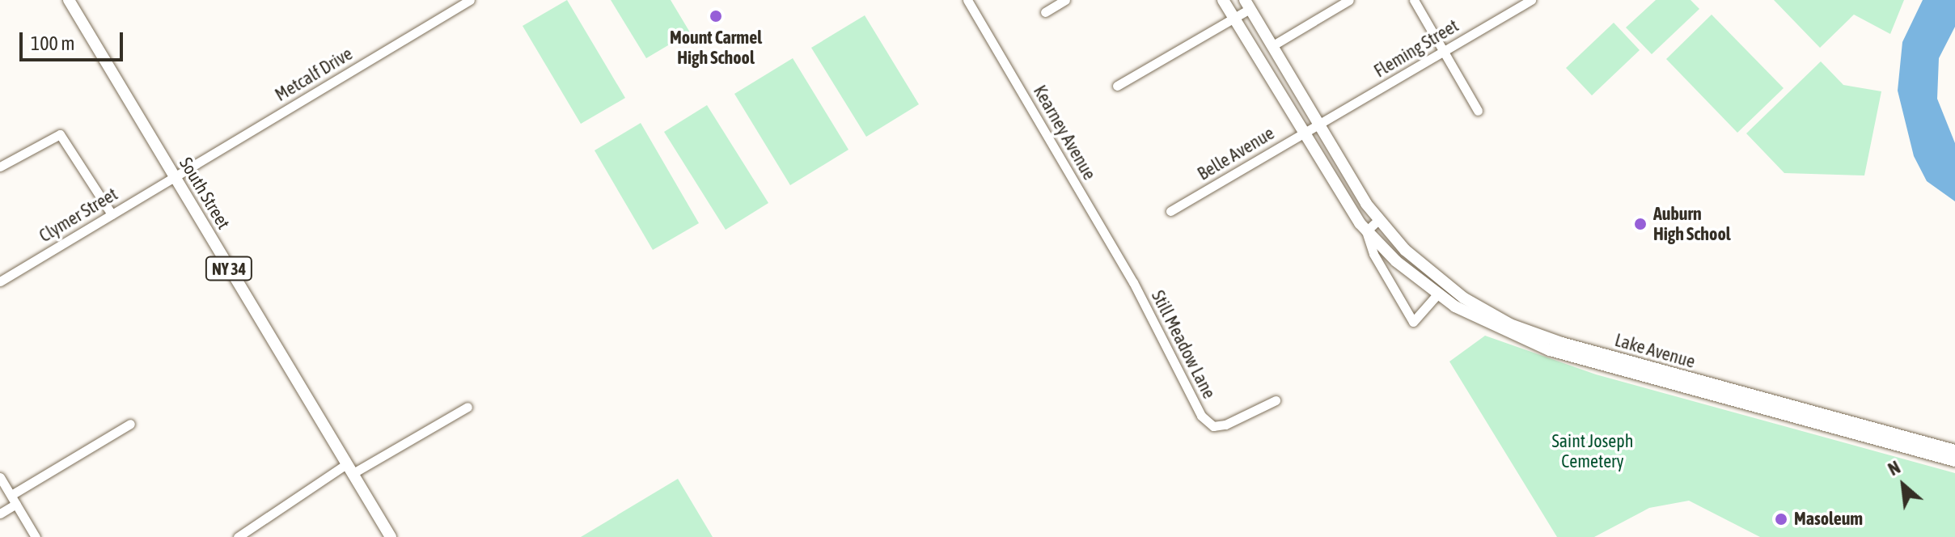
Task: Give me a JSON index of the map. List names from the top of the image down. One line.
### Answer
{"streets":{"main road":["South Street","NY 34","Lake Avenue"],"street":["Fleming Street","Metcalf Drive","Kearney Avenue","Belle Avenue","Clymer Street","Still Meadow Lane"]},"crossings":[["Fleming Street","Belle Avenue"],["Fleming Street","Lake Avenue"],["Metcalf Drive","South Street"],["Metcalf Drive","Clymer Street"],["Kearney Avenue","Still Meadow Lane"],["Belle Avenue","Lake Avenue"],["South Street","Clymer Street"]],"parks":["Saint Joseph Cemetery"],"places":["Mount Carmel High School","Auburn High School","Masoleum"],"scale_bar":"100 m","north":"top left"}
